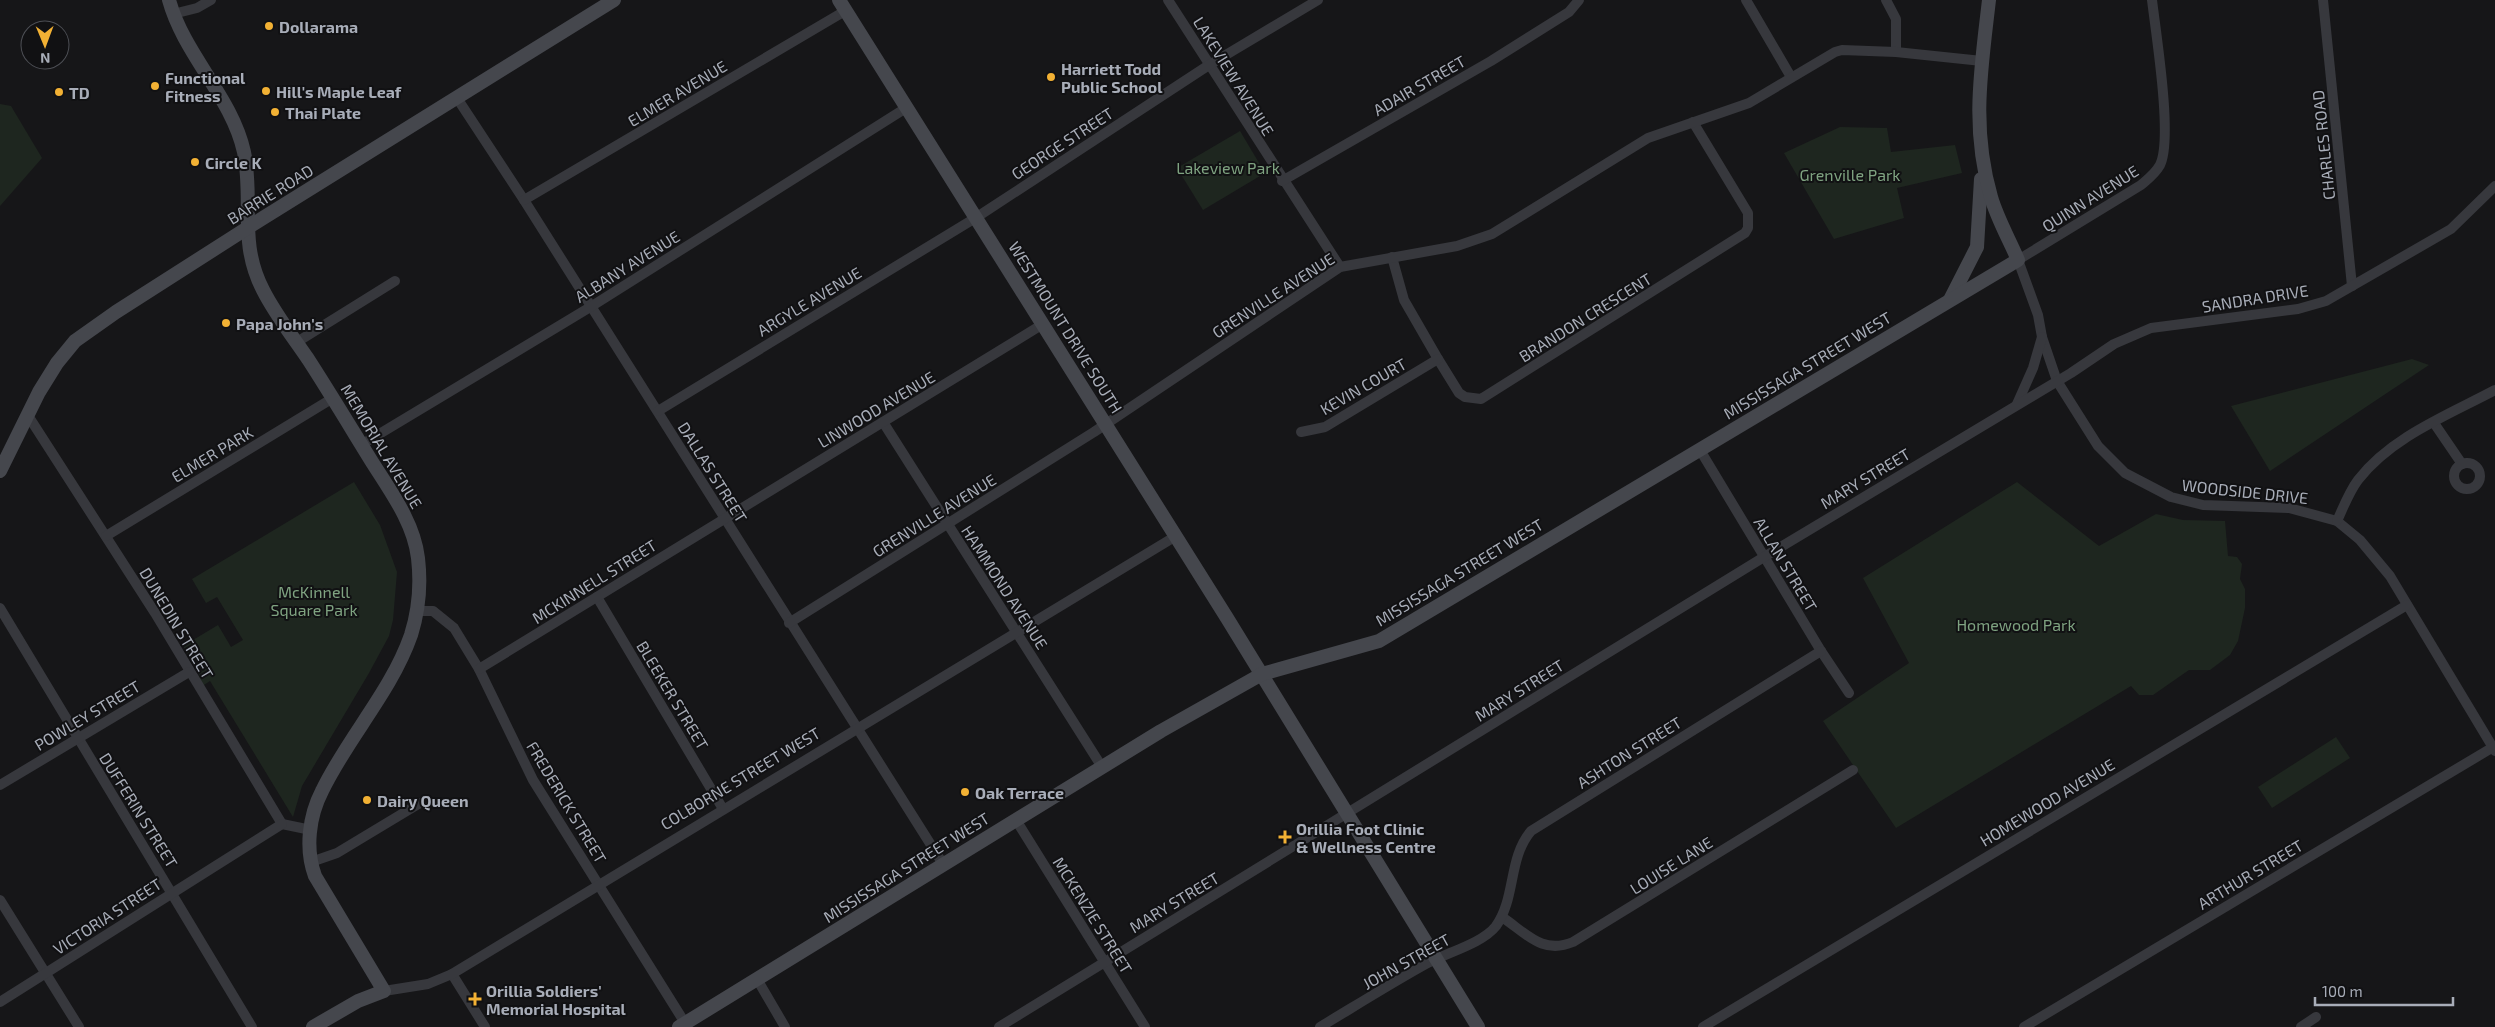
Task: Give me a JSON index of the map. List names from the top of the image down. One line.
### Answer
{"streets":{"street":["LAKEVIEW AVENUE","ADAIR STREET","ELMER AVENUE","GEORGE STREET","CHARLES ROAD","BARRIE ROAD","QUINN AVENUE","ALBANY AVENUE","GRENVILLE AVENUE","SANDRA DRIVE","ARGYLE AVENUE","BRANDON CRESCENT","WESTMOUNT DRIVE SOUTH","MISSISSAGA STREET WEST","KEVIN COURT","LINWOOD AVENUE","MEMORIAL AVENUE","ELMER PARK","DALLAS STREET","MARY STREET","WOODSIDE DRIVE","ALLAN STREET","MCKINNELL STREET","HAMMOND AVENUE","DUNEDIN STREET","BLEEKER STREET","POWLEY STREET","ASHTON STREET","COLBORNE STREET WEST","FREDERICK STREET","HOMEWOOD AVENUE","DUFFERIN STREET","LOUISE LANE","ARTHUR STREET","MCKENZIE STREET","VICTORIA STREET","JOHN STREET"]},"crossings":[["LAKEVIEW AVENUE","ADAIR STREET"],["LAKEVIEW AVENUE","GEORGE STREET"],["LAKEVIEW AVENUE","GRENVILLE AVENUE"],["ELMER AVENUE","WESTMOUNT DRIVE SOUTH"],["ELMER AVENUE","DALLAS STREET"],["GEORGE STREET","ARGYLE AVENUE"],["GEORGE STREET","WESTMOUNT DRIVE SOUTH"],["CHARLES ROAD","SANDRA DRIVE"],["BARRIE ROAD","MEMORIAL AVENUE"],["BARRIE ROAD","DALLAS STREET"],["BARRIE ROAD","DUNEDIN STREET"],["QUINN AVENUE","MISSISSAGA STREET WEST"],["QUINN AVENUE","WOODSIDE DRIVE"],["ALBANY AVENUE","WESTMOUNT DRIVE SOUTH"],["ALBANY AVENUE","MEMORIAL AVENUE"],["ALBANY AVENUE","DALLAS STREET"],["GRENVILLE AVENUE","BRANDON CRESCENT"],["GRENVILLE AVENUE","WESTMOUNT DRIVE SOUTH"],["GRENVILLE AVENUE","DALLAS STREET"],["GRENVILLE AVENUE","HAMMOND AVENUE"],["SANDRA DRIVE","MARY STREET"],["SANDRA DRIVE","WOODSIDE DRIVE"],["ARGYLE AVENUE","WESTMOUNT DRIVE SOUTH"],["ARGYLE AVENUE","DALLAS STREET"],["BRANDON CRESCENT","KEVIN COURT"],["WESTMOUNT DRIVE SOUTH","MISSISSAGA STREET WEST"],["WESTMOUNT DRIVE SOUTH","LINWOOD AVENUE"],["WESTMOUNT DRIVE SOUTH","MARY STREET"],["WESTMOUNT DRIVE SOUTH","COLBORNE STREET WEST"],["WESTMOUNT DRIVE SOUTH","JOHN STREET"],["MISSISSAGA STREET WEST","DALLAS STREET"],["MISSISSAGA STREET WEST","WOODSIDE DRIVE"],["MISSISSAGA STREET WEST","ALLAN STREET"],["MISSISSAGA STREET WEST","HAMMOND AVENUE"],["MISSISSAGA STREET WEST","FREDERICK STREET"],["MISSISSAGA STREET WEST","MCKENZIE STREET"],["LINWOOD AVENUE","DALLAS STREET"],["LINWOOD AVENUE","MCKINNELL STREET"],["LINWOOD AVENUE","HAMMOND AVENUE"],["MEMORIAL AVENUE","ELMER PARK"],["MEMORIAL AVENUE","COLBORNE STREET WEST"],["MEMORIAL AVENUE","FREDERICK STREET"],["ELMER PARK","DUNEDIN STREET"],["DALLAS STREET","MCKINNELL STREET"],["DALLAS STREET","COLBORNE STREET WEST"],["MARY STREET","WOODSIDE DRIVE"],["MARY STREET","ALLAN STREET"],["MARY STREET","MCKENZIE STREET"],["WOODSIDE DRIVE","HOMEWOOD AVENUE"],["WOODSIDE DRIVE","ARTHUR STREET"],["ALLAN STREET","ASHTON STREET"],["MCKINNELL STREET","BLEEKER STREET"],["MCKINNELL STREET","FREDERICK STREET"],["HAMMOND AVENUE","COLBORNE STREET WEST"],["DUNEDIN STREET","POWLEY STREET"],["DUNEDIN STREET","VICTORIA STREET"],["BLEEKER STREET","COLBORNE STREET WEST"],["POWLEY STREET","DUFFERIN STREET"],["ASHTON STREET","LOUISE LANE"],["ASHTON STREET","JOHN STREET"],["COLBORNE STREET WEST","FREDERICK STREET"],["DUFFERIN STREET","VICTORIA STREET"],["LOUISE LANE","JOHN STREET"]],"parks":["Lakeview Park","Grenville Park","McKinnell Square Park","Homewood Park"],"places":{"other":["Dollarama","Harriett Todd Public School","Functional Fitness","Hill's Maple Leaf","TD","Thai Plate","Circle K","Papa John's","Oak Terrace","Dairy Queen"],"health":["Orillia Foot Clinic & Wellness Centre","Orillia Soldiers' Memorial Hospital"]},"scale_bar":"100 m","north":"bottom"}
